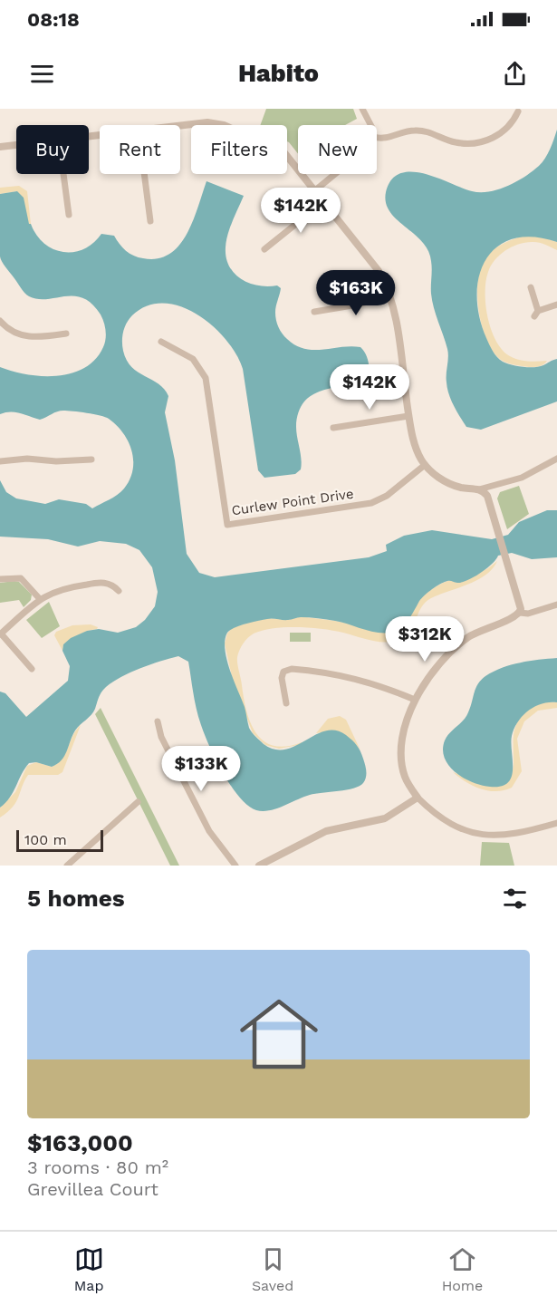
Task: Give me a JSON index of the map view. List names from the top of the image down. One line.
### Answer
{"streets":{"street":["Curlew Point Drive"]},"scale_bar":"100 m","page":{"status":"08:18","header":"Habito","chip":["Buy","Rent","Filters","New"],"price":["$142K","$163K","$142K","$312K","$133K"],"scale":"100 m","heading":"5 homes","list":[{"name":"$163,000","note":"3 rooms · 80 m² · Grevillea Court"}],"tabs":["Map","Saved","Home"]}}
